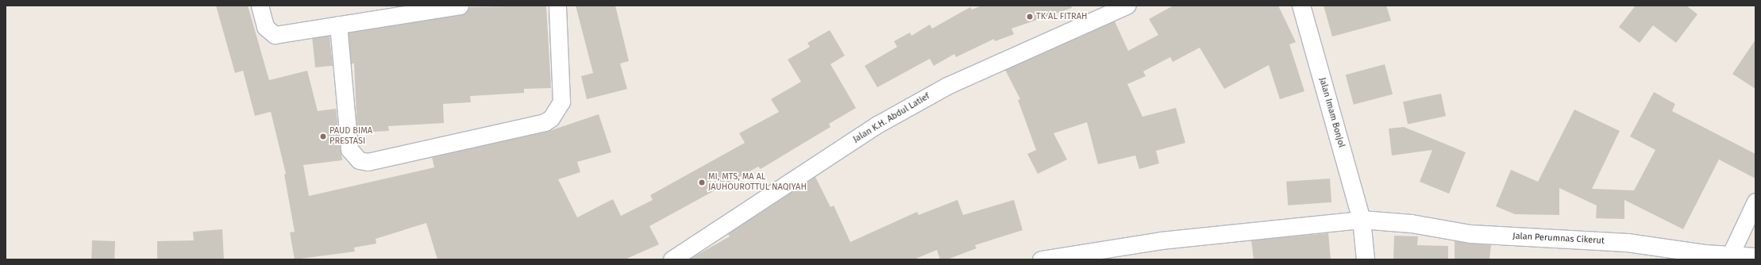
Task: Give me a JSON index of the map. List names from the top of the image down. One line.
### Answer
{"streets":{"street":["Jalan Imam Bonjol","Jalan K.H. Abdul Latief","Jalan Perumnas Cikerut"]},"crossings":[["Jalan Imam Bonjol","Jalan Perumnas Cikerut"]],"places":["TK AL FITRAH","PAUD BIMA PRESTASI","MI, MTS, MA AL JAUHOUROTTUL NAQIYAH"]}
